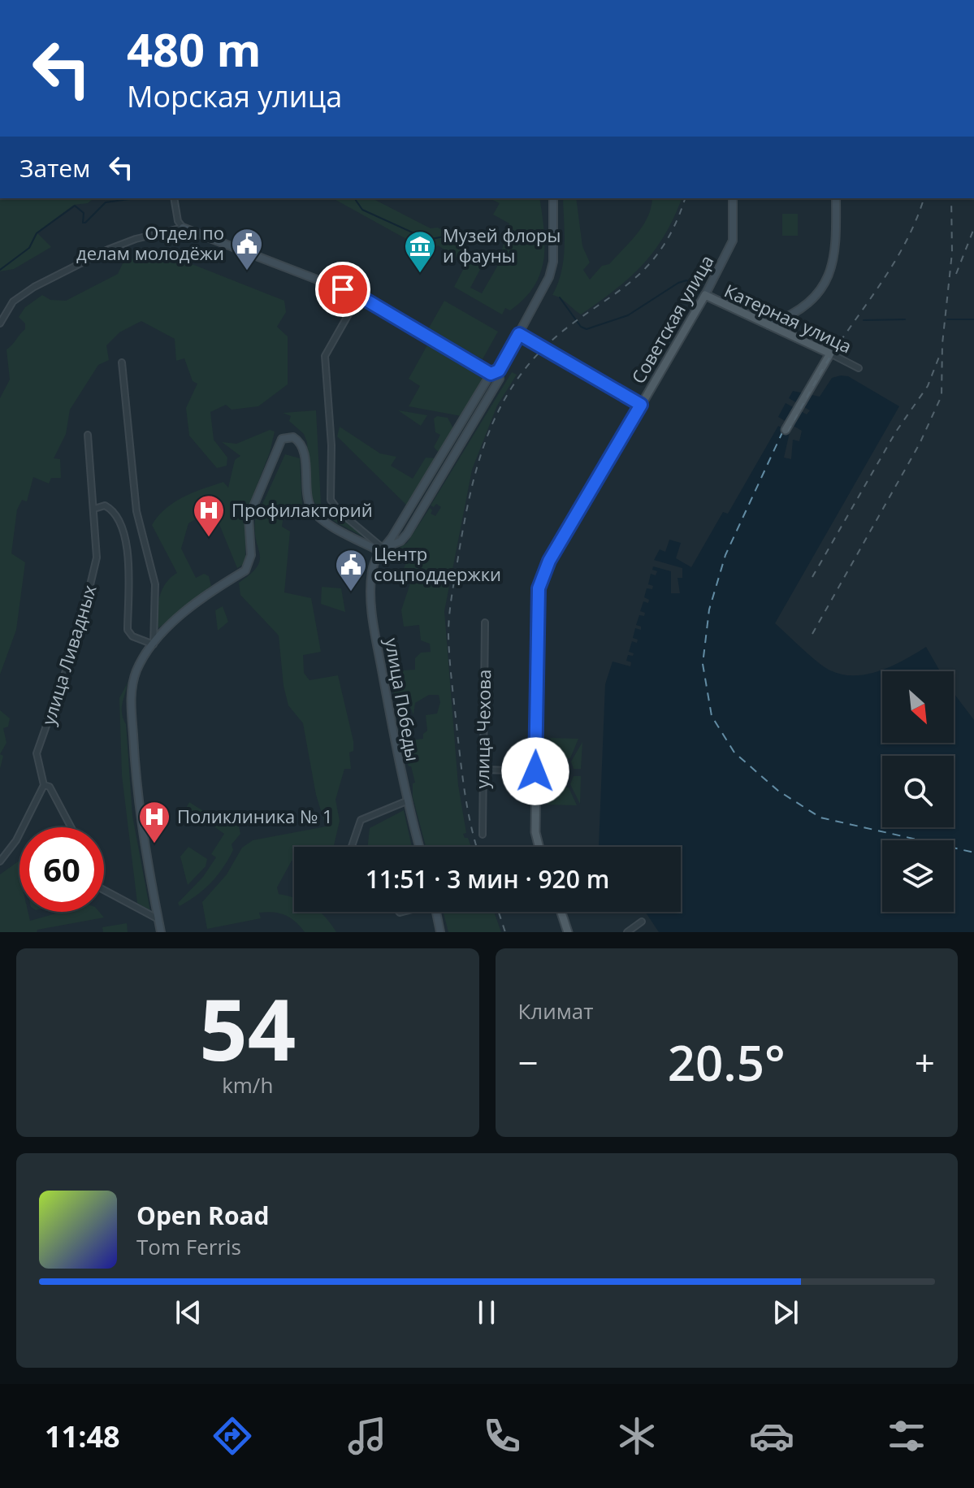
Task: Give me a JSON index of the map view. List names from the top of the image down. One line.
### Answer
{"streets":{"main road":["Катерная улица","Советская улица"],"street":["улица Ливадных","улица Победы","улица Чехова"]},"crossings":[["Катерная улица","Советская улица"]],"places":{"public building":["Отдел по делам молодёжи","Центр соцподдержки"],"museum":["Музей флоры и фауны"],"hospital":["Профилакторий","Поликлиника № 1"]},"north":"bottom right","page":{"turn":["480 m","Морская улица"],"then":"Затем","limit":"60","trip":"11:51 · 3 мин · 920 m","tile":[["54","km/h"],"Климат"],"heat":["−","20.5°","+"],"song":["Open Road","Tom Ferris"],"tabs":"11:48"}}
